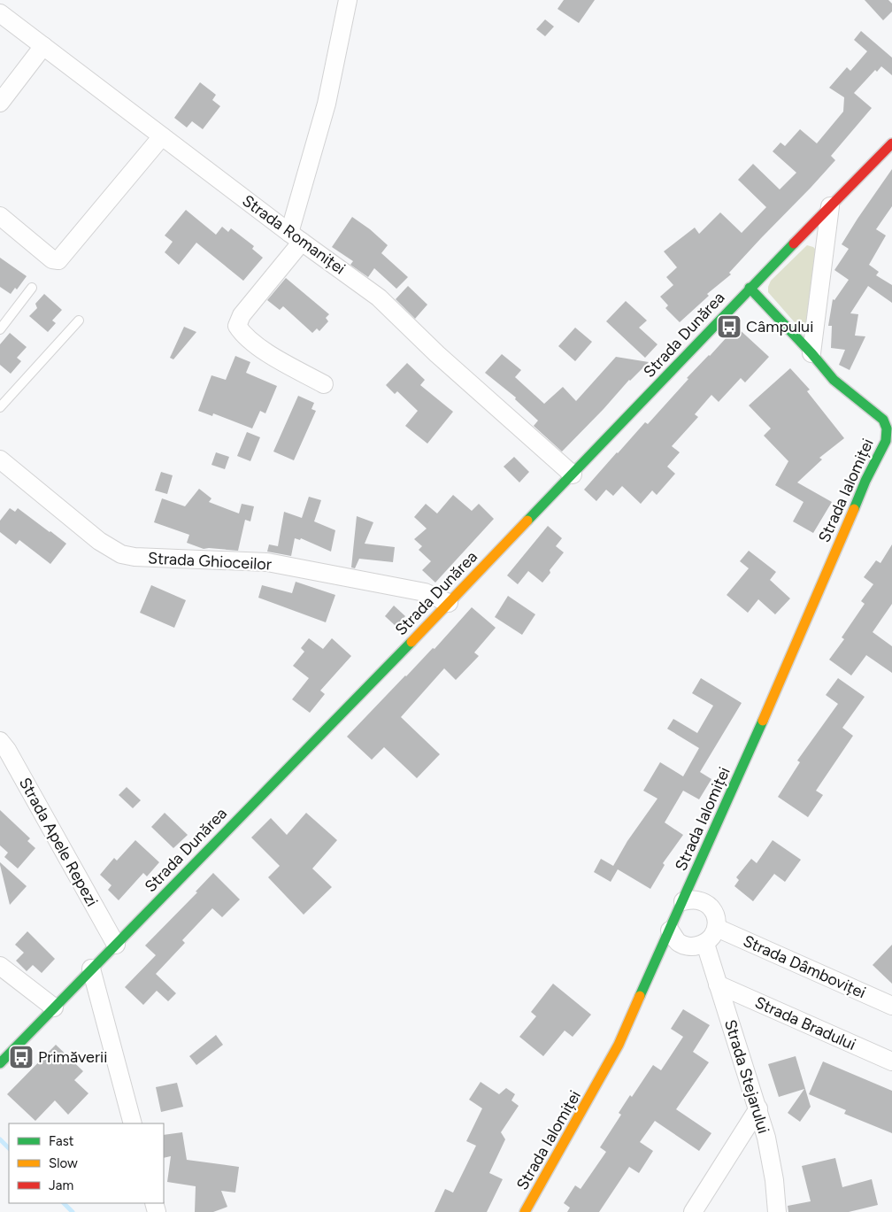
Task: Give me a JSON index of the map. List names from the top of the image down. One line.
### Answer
{"streets":{"street":["Strada Romaniței","Strada Dunărea","Strada Ialomiței","Strada Ghioceilor","Strada Apele Repezi","Strada Dâmboviței","Strada Bradului","Strada Stejarului"]},"crossings":[["Strada Romaniței","Strada Dunărea"],["Strada Dunărea","Strada Ghioceilor"],["Strada Dunărea","Strada Apele Repezi"],["Strada Ialomiței","Strada Dâmboviței"],["Strada Ialomiței","Strada Stejarului"],["Strada Dâmboviței","Strada Stejarului"],["Strada Bradului","Strada Stejarului"]],"places":{"bus stop":["Câmpului","Primăverii"]},"legend":["Fast","Slow","Jam"]}
